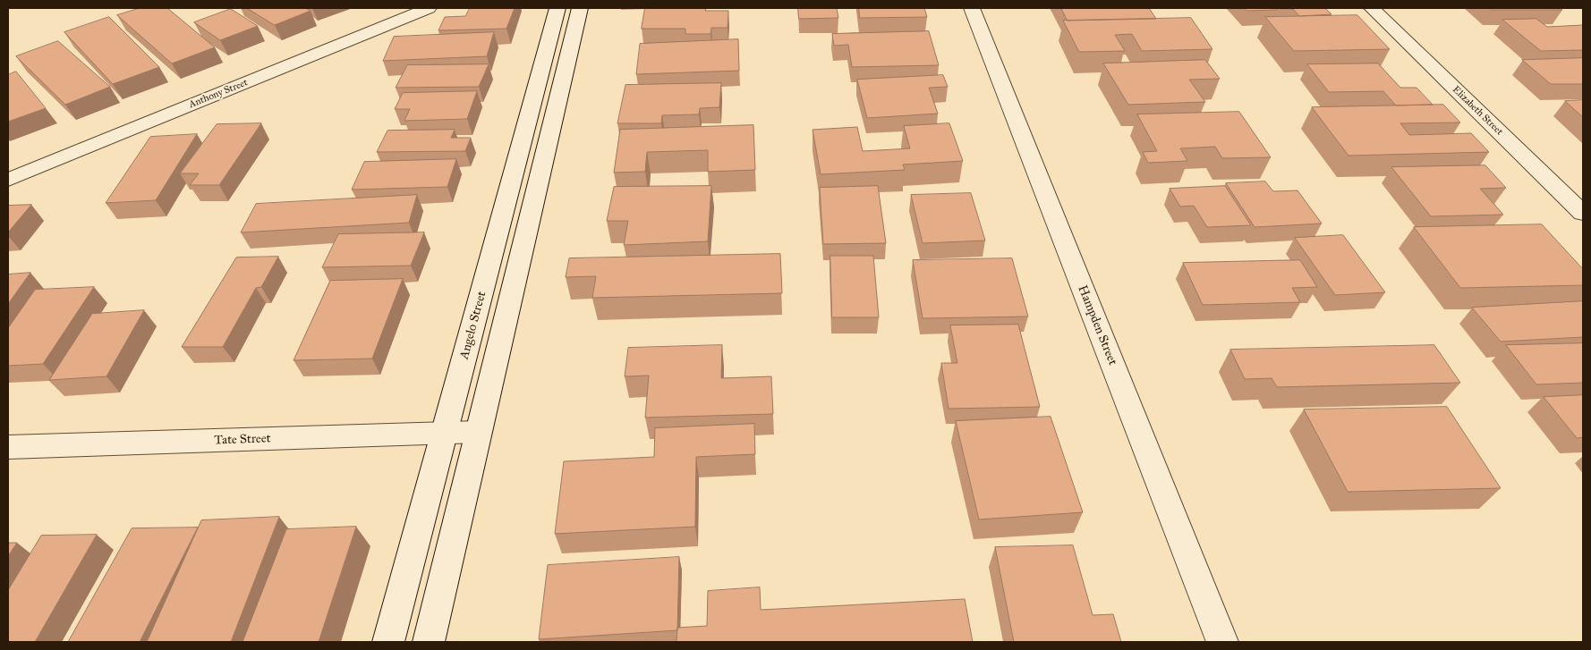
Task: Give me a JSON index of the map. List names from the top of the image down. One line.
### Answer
{"streets":{"street":["Anthony Street","Elizabeth Street","Angelo Street","Hampden Street","Tate Street"]},"crossings":[["Angelo Street","Tate Street"]]}
